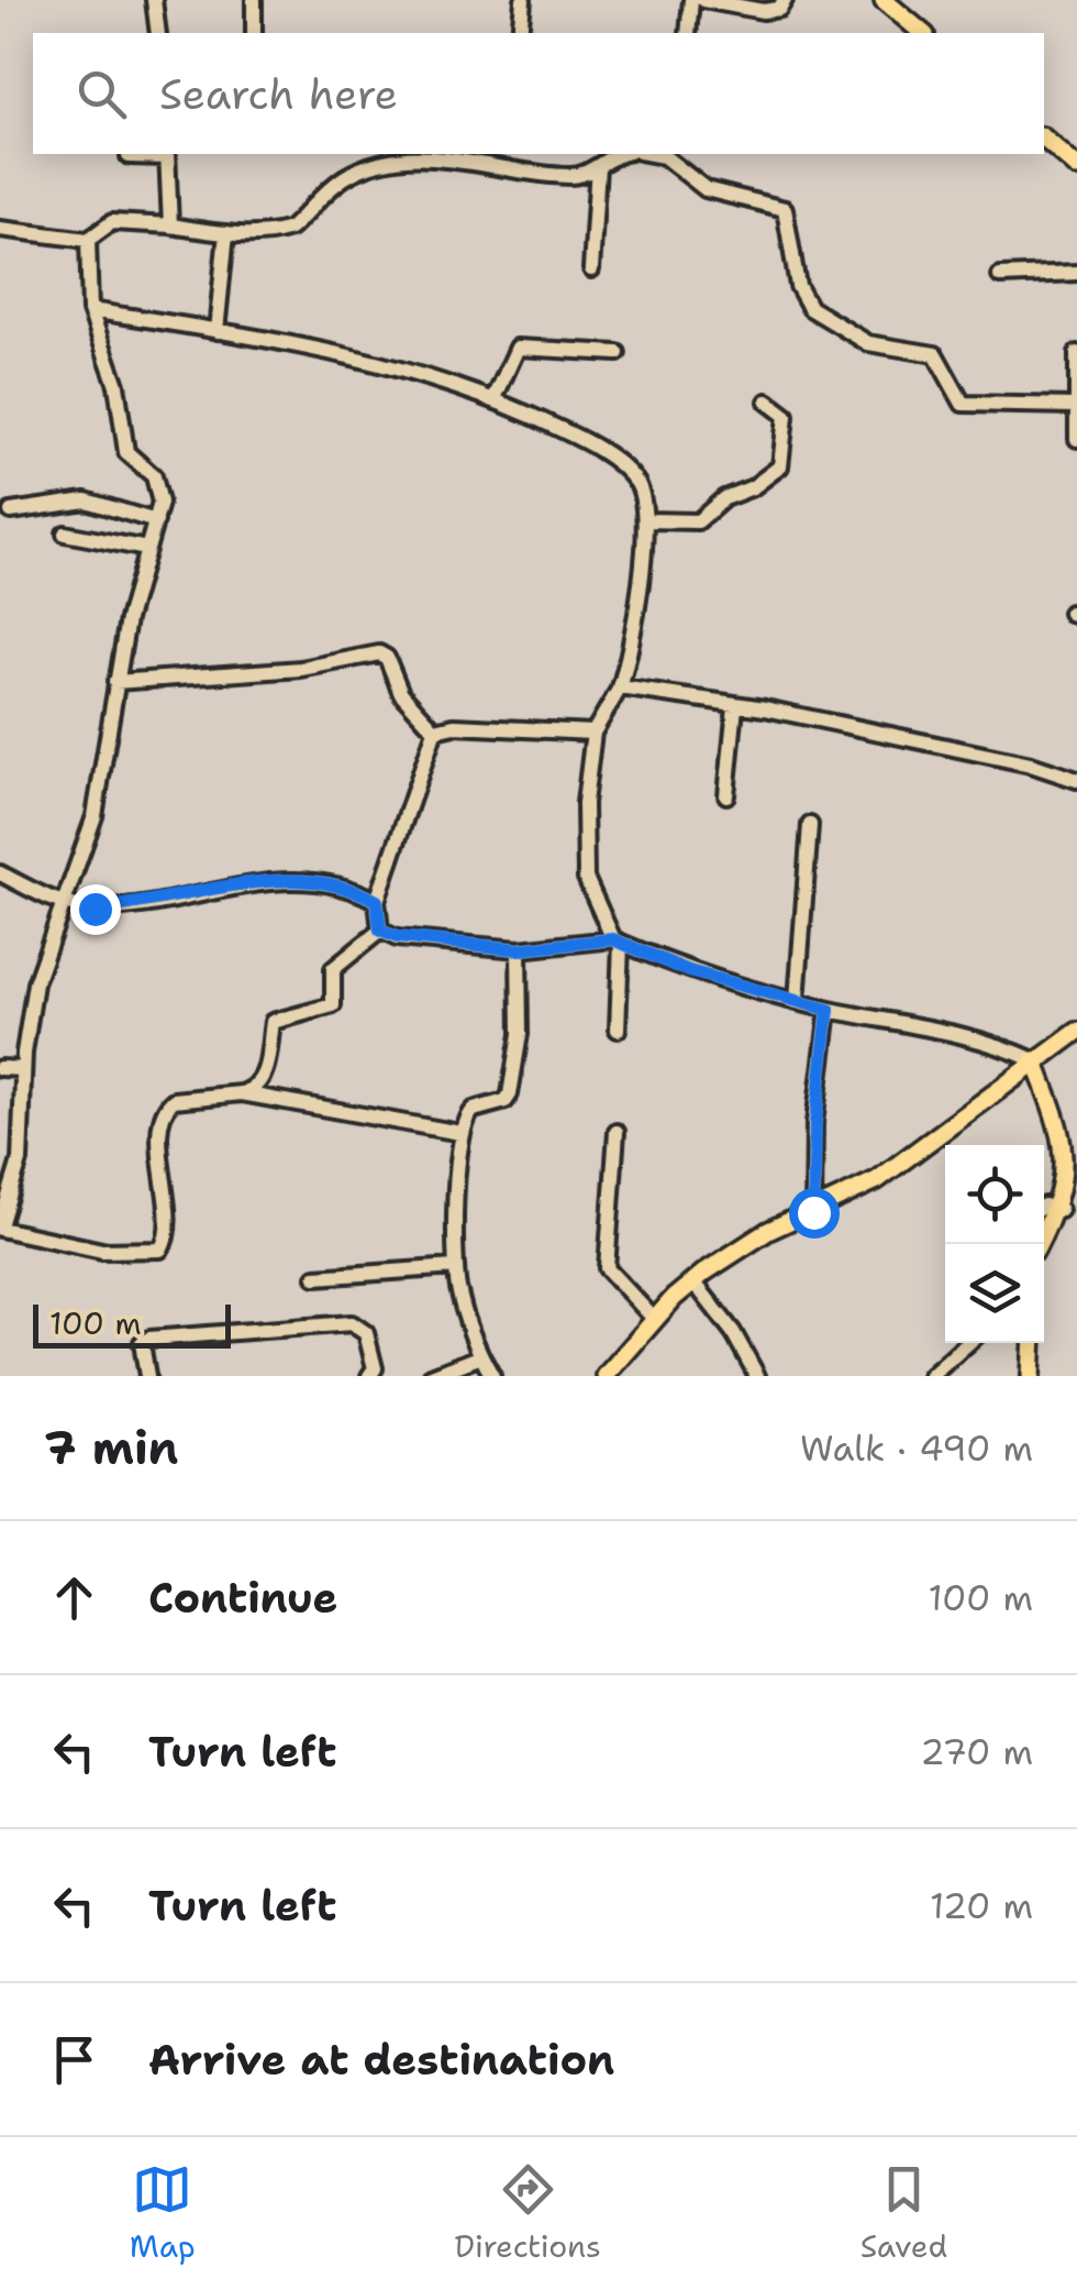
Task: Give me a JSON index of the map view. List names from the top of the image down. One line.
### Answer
{"scale_bar":"100 m","page":{"search":"Search here","scale":"100 m","heading":["7 min","Walk · 490 m"],"list":[["Continue","100 m"],["Turn left","270 m"],["Turn left","120 m"],"Arrive at destination"],"nav":["Map","Directions","Saved"]}}
